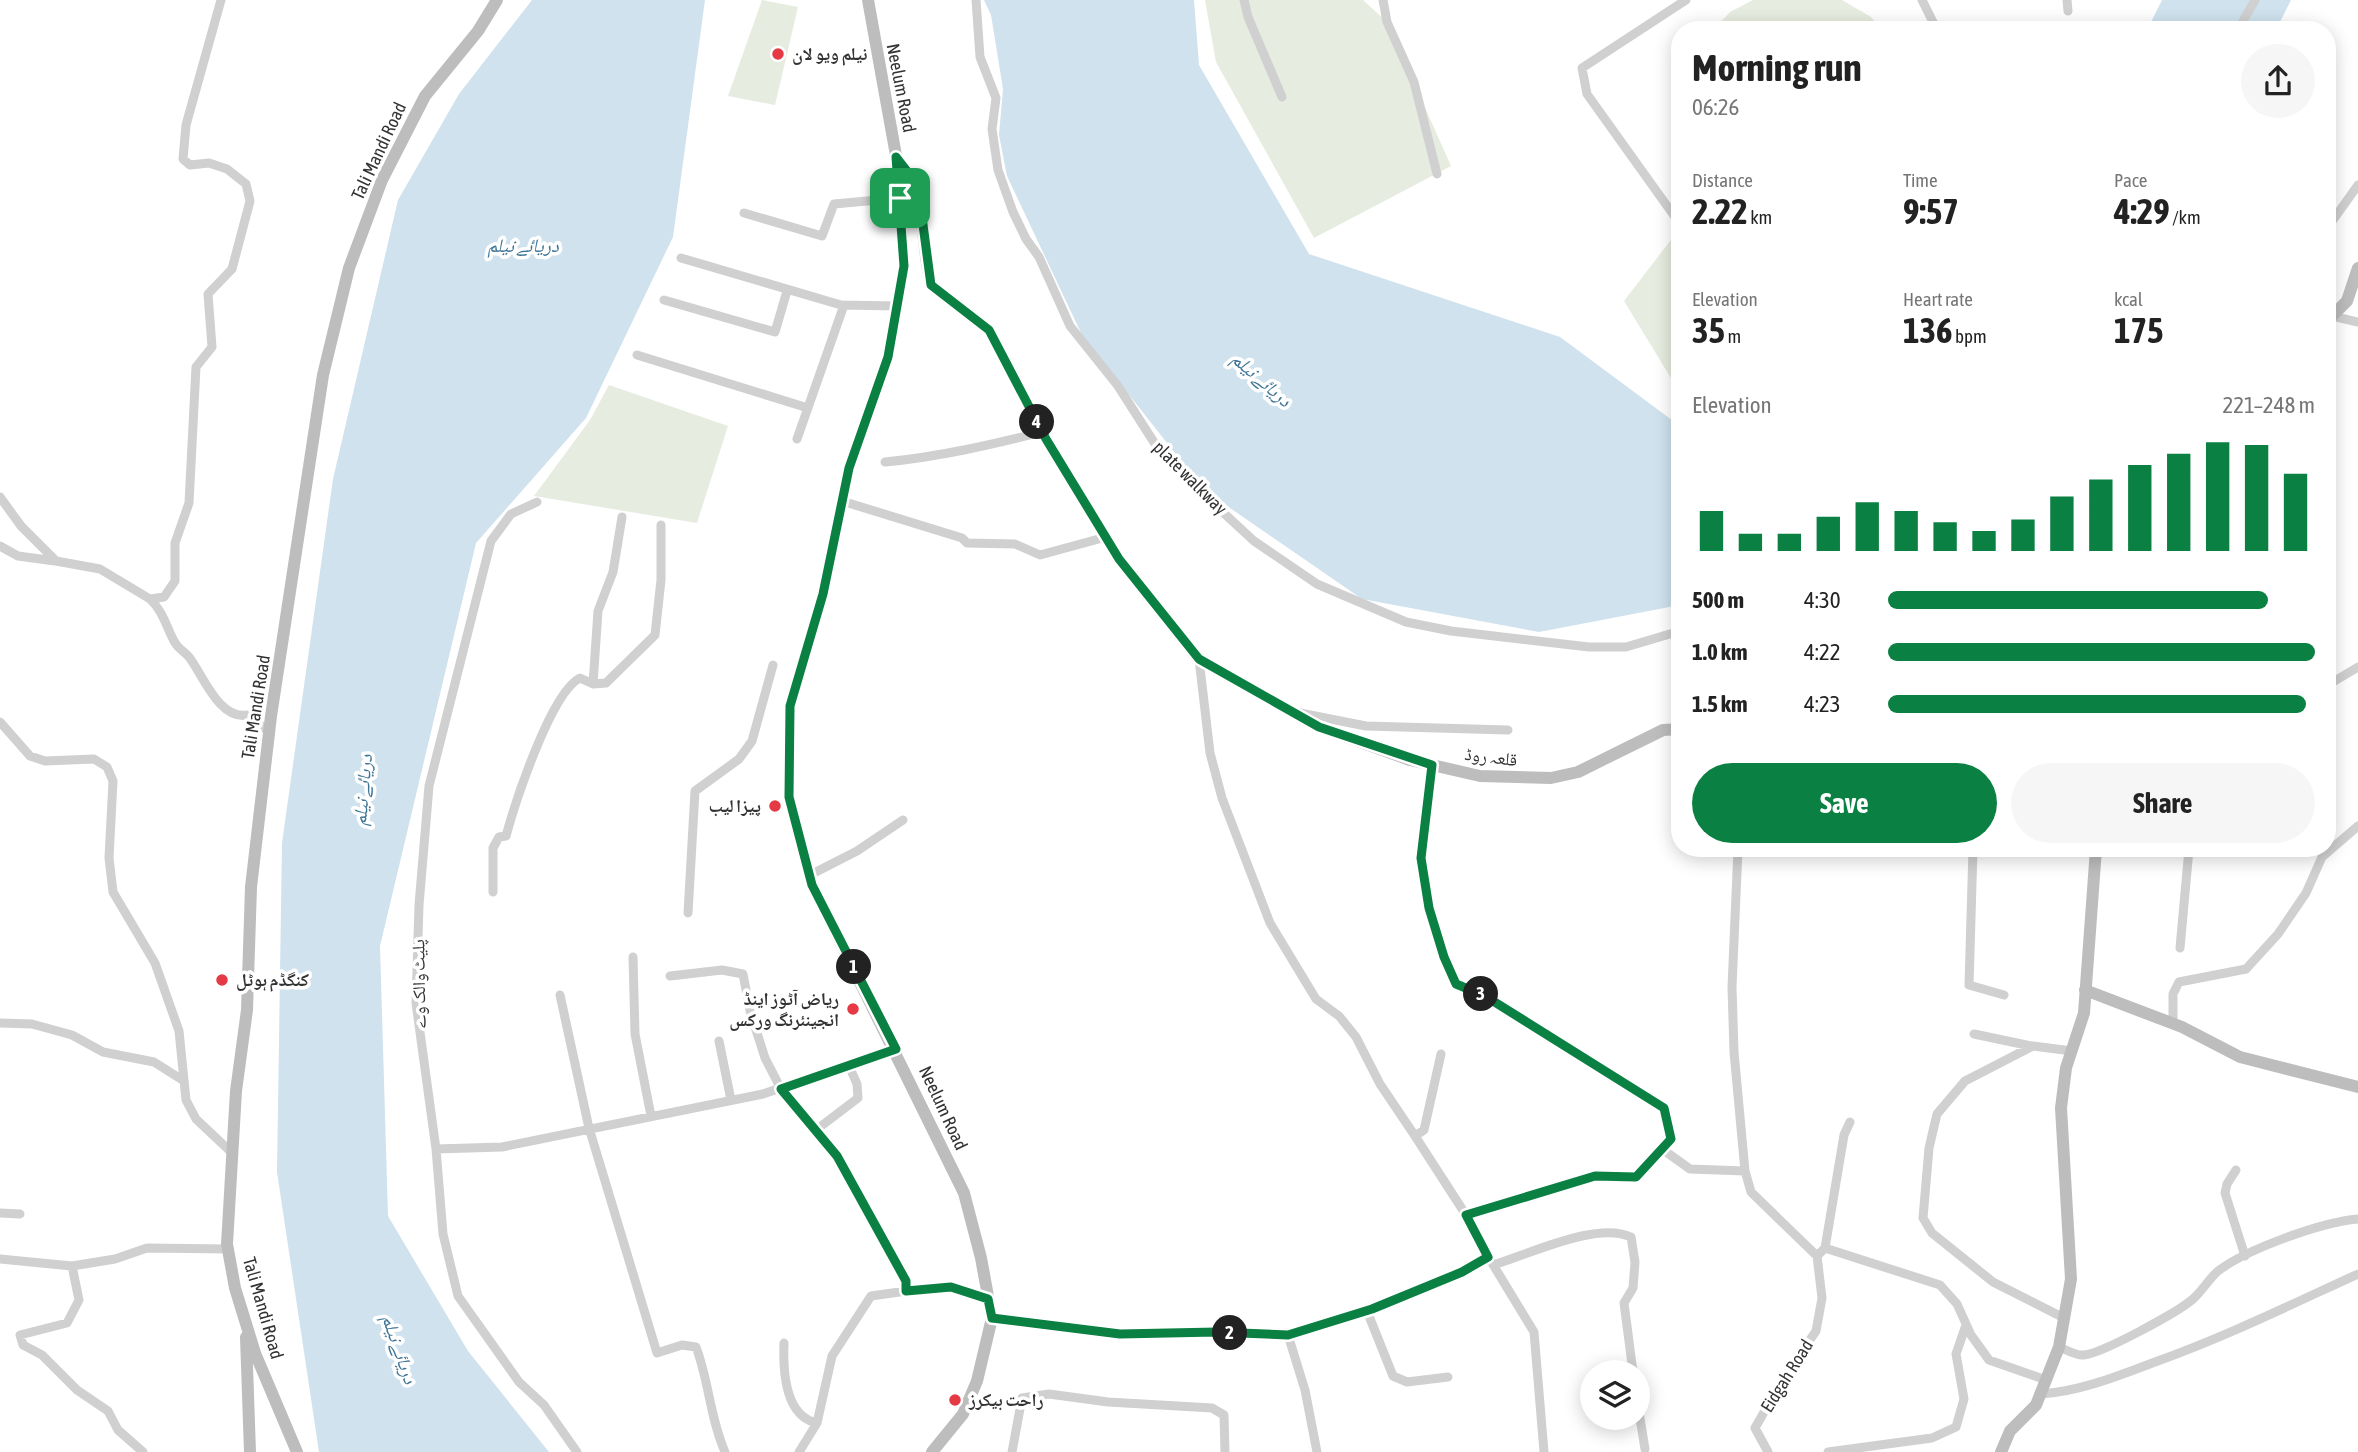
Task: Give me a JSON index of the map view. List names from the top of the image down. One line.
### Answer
{"streets":{"street":["Neelum Road","Tali Mandi Road","plate walkway","قلعہ روڈ","پلیٹ والک وے","Eidgah Road"]},"crossings":[["Neelum Road","قلعہ روڈ"]],"water":["دریائے نیلم"],"places":["نیلم ویو لان","پیزا لیب","کنگڈم ہوٹل","ریاض آٹوز اینڈ انجینئرنگ ورکس","راحت بیکرز"],"page":{"heading":["Morning run","06:26"],"stats":[["Distance","2.22 km"],["Time","9:57"],["Pace","4:29 /km"],["Elevation","35 m"],["Heart rate","136 bpm"],["kcal","175"]],"chart":["Elevation","221–248 m"],"pins":["4","1","3","2"],"list":[{"name":"500 m","note":"4:30"},{"name":"1.0 km","note":"4:22"},{"name":"1.5 km","note":"4:23"}],"buttons":["Save","Share"]}}
